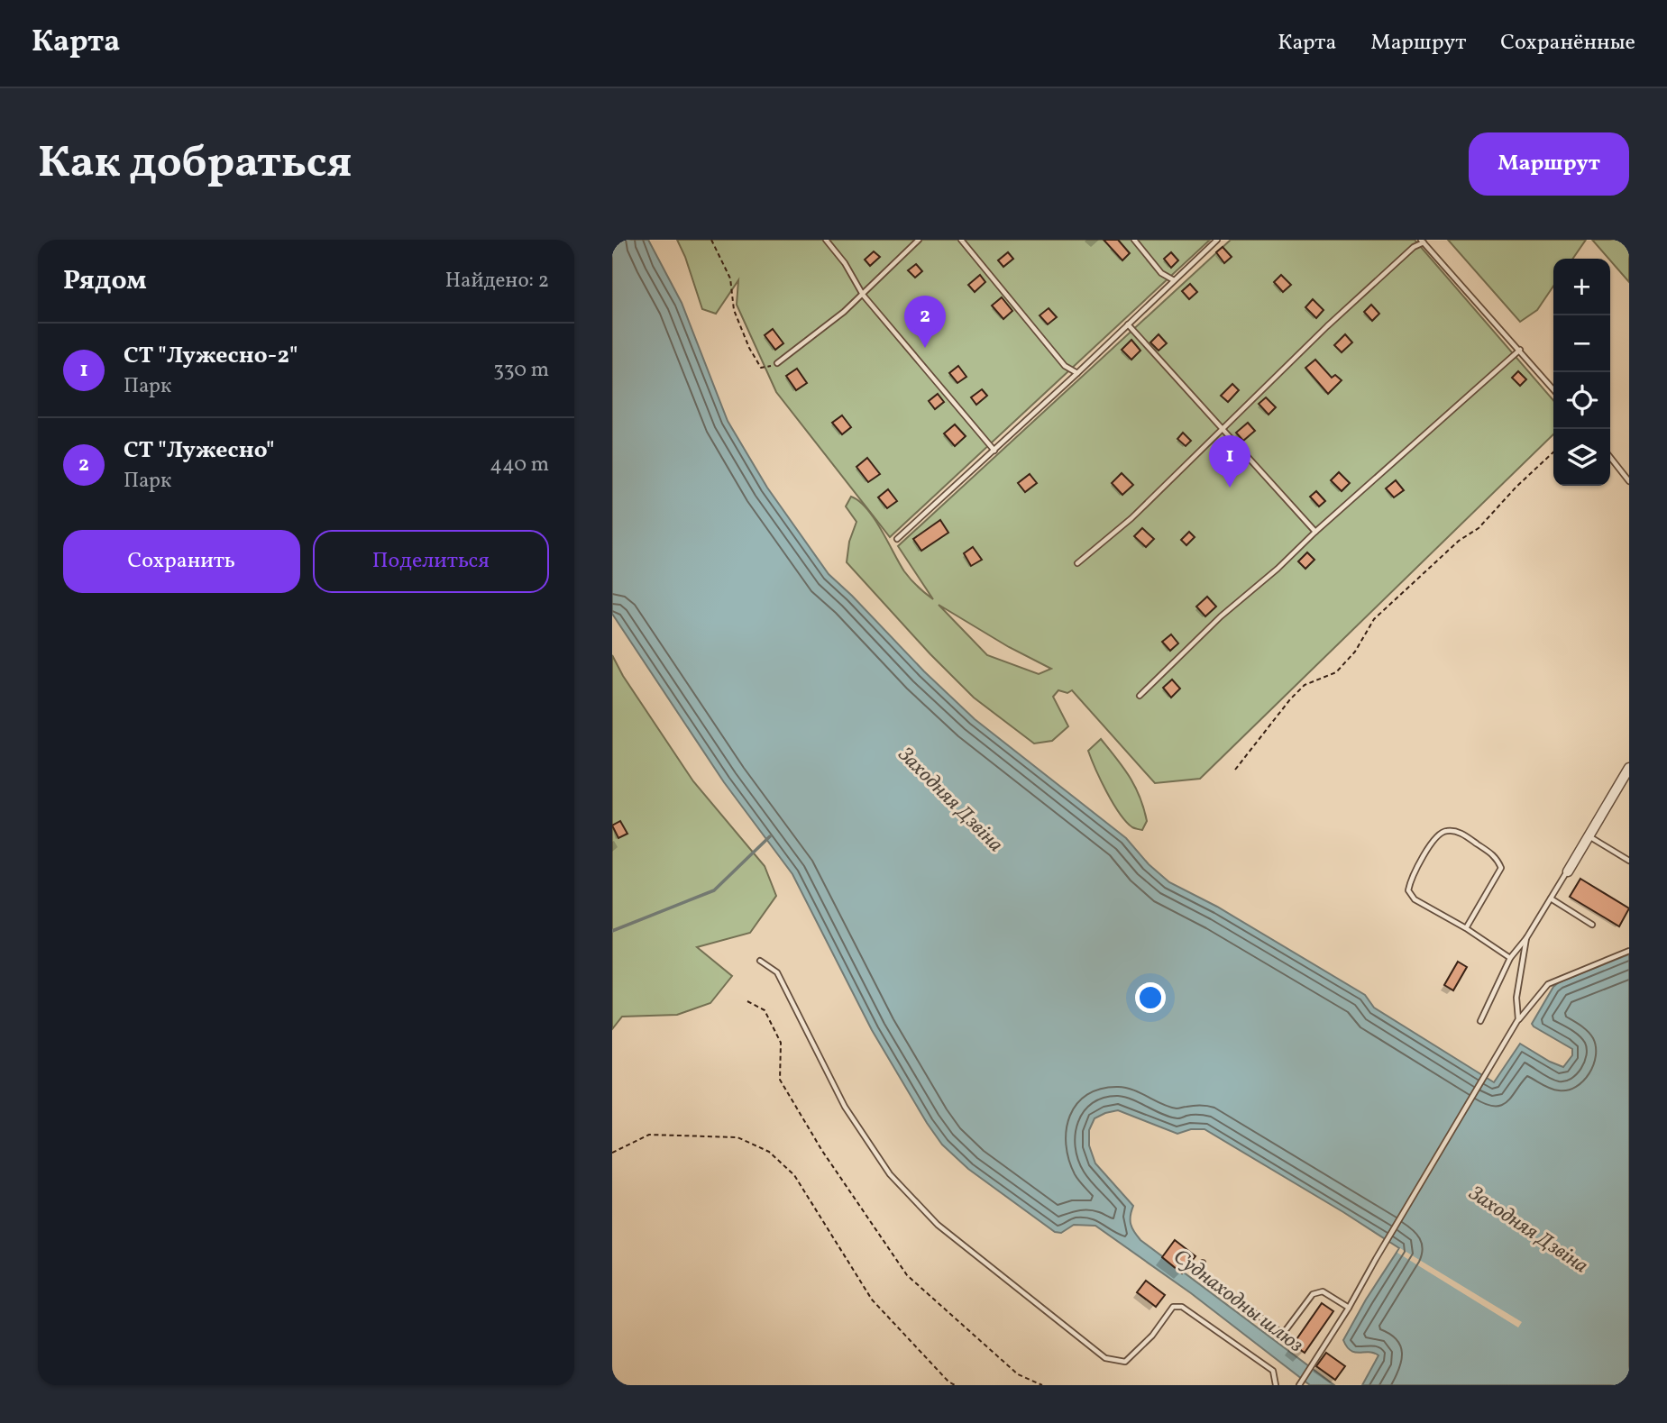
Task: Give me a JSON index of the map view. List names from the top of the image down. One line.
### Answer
{"water":["Заходняя Дзвіна","Суднаходны шлюз"],"page":{"header":"Карта","nav":["Карта","Маршрут","Сохранённые"],"buttons":["Маршрут",["Сохранить","Поделиться"]],"title":"Как добраться","heading":["Рядом","Найдено: 2"],"map_buttons":["+","−"],"pins":["2","1"],"list":[{"mark":"1","name":"СТ \"Лужесно-2\"","note":"Парк","value":"330 m"},{"mark":"2","name":"СТ \"Лужесно\"","note":"Парк","value":"440 m"}]}}
